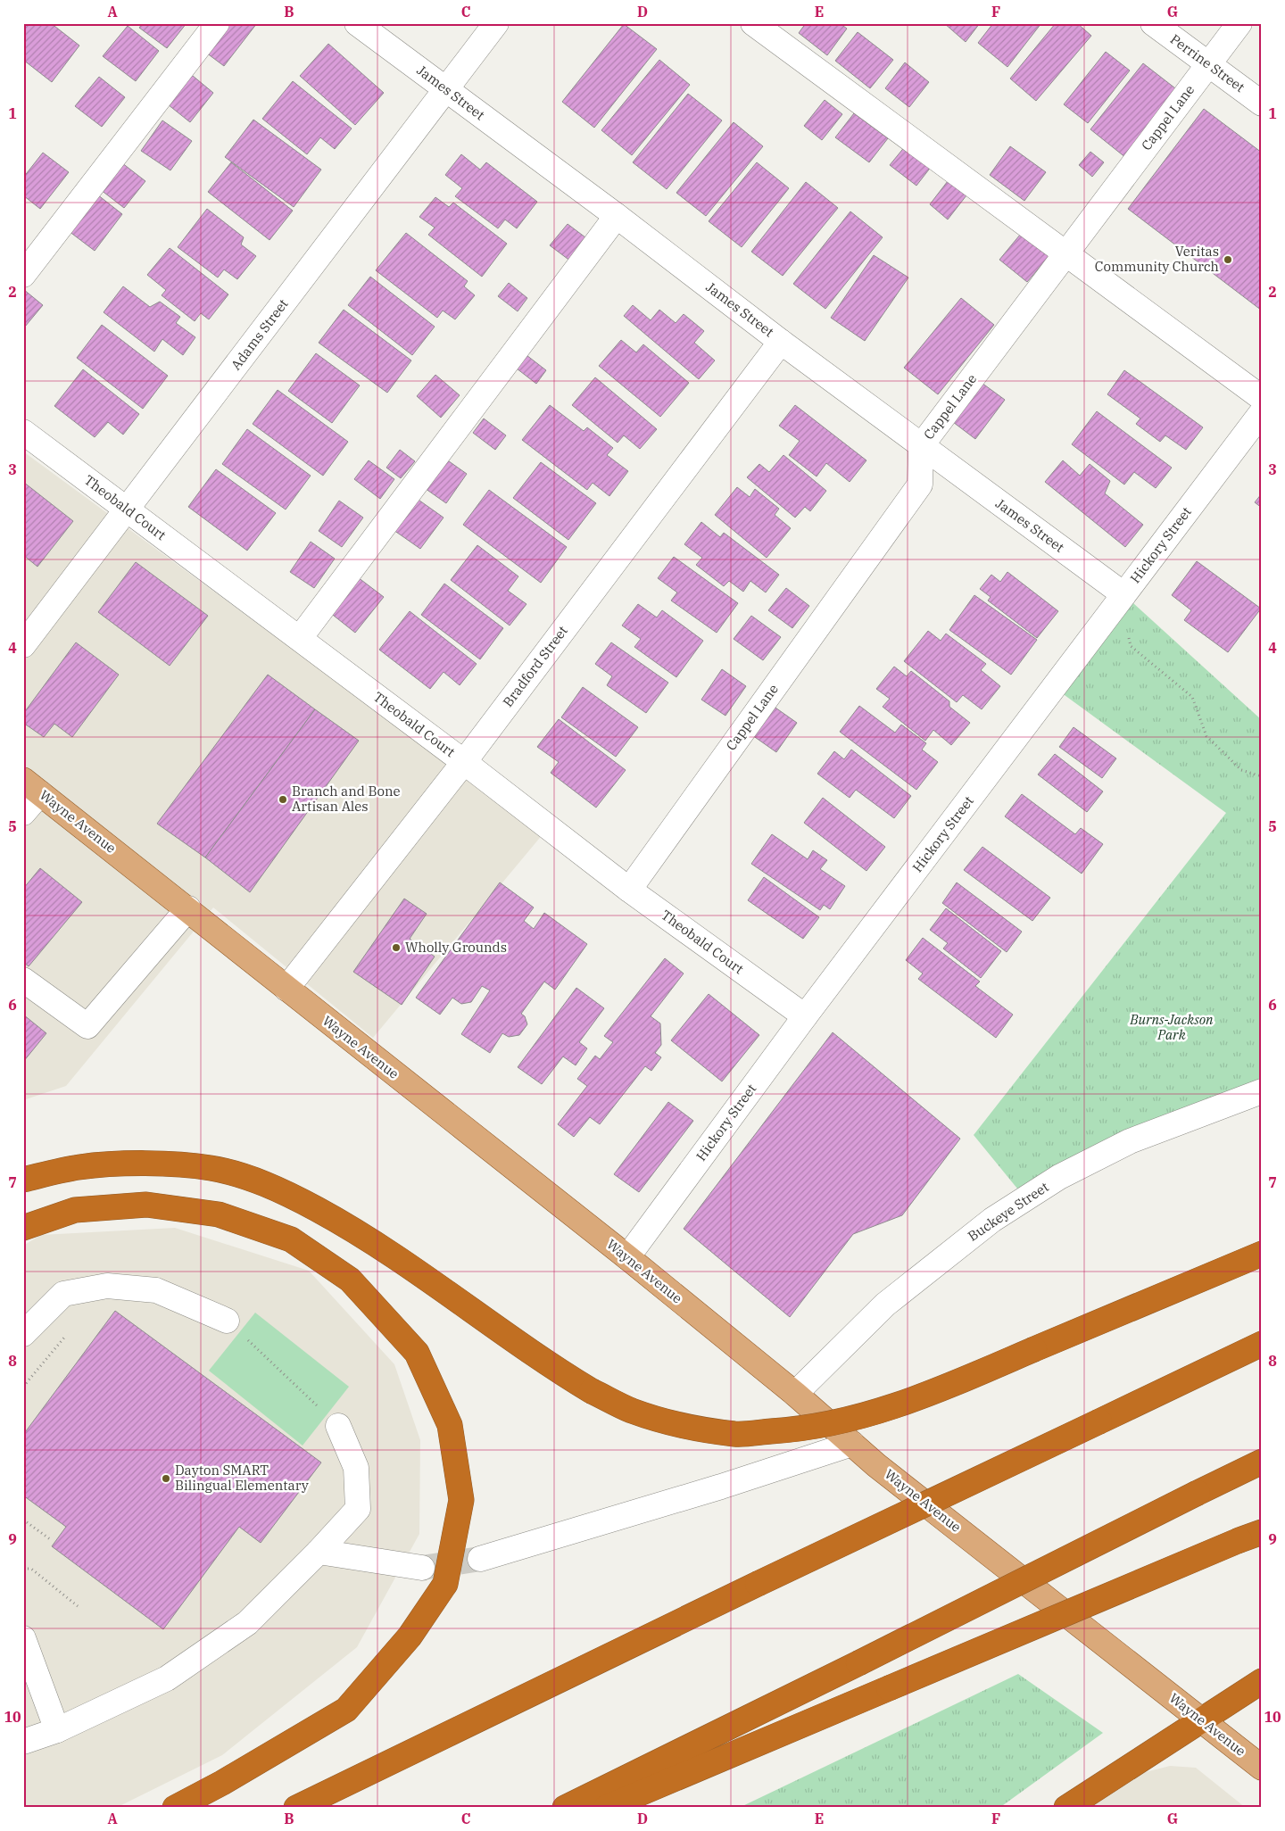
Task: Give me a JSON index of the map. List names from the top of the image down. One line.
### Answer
{"streets":{"main road":["Wayne Avenue"],"street":["Perrine Street","James Street","Cappel Lane","Adams Street","Theobald Court","Hickory Street","Bradford Street","Buckeye Street"]},"crossings":[["Perrine Street","Cappel Lane"],["James Street","Cappel Lane"],["James Street","Adams Street"],["James Street","Hickory Street"],["James Street","Bradford Street"],["Cappel Lane","Theobald Court"],["Adams Street","Theobald Court"],["Theobald Court","Hickory Street"],["Theobald Court","Bradford Street"],["Hickory Street","Wayne Avenue"],["Bradford Street","Wayne Avenue"],["Wayne Avenue","Buckeye Street"]],"parks":["Burns-Jackson Park"],"places":["Veritas Community Church","Branch and Bone Artisan Ales","Wholly Grounds","Dayton SMART Bilingual Elementary"],"grid":{"columns":["A","B","C","D","E","F","G"],"rows":["1","2","3","4","5","6","7","8","9","10"]}}
